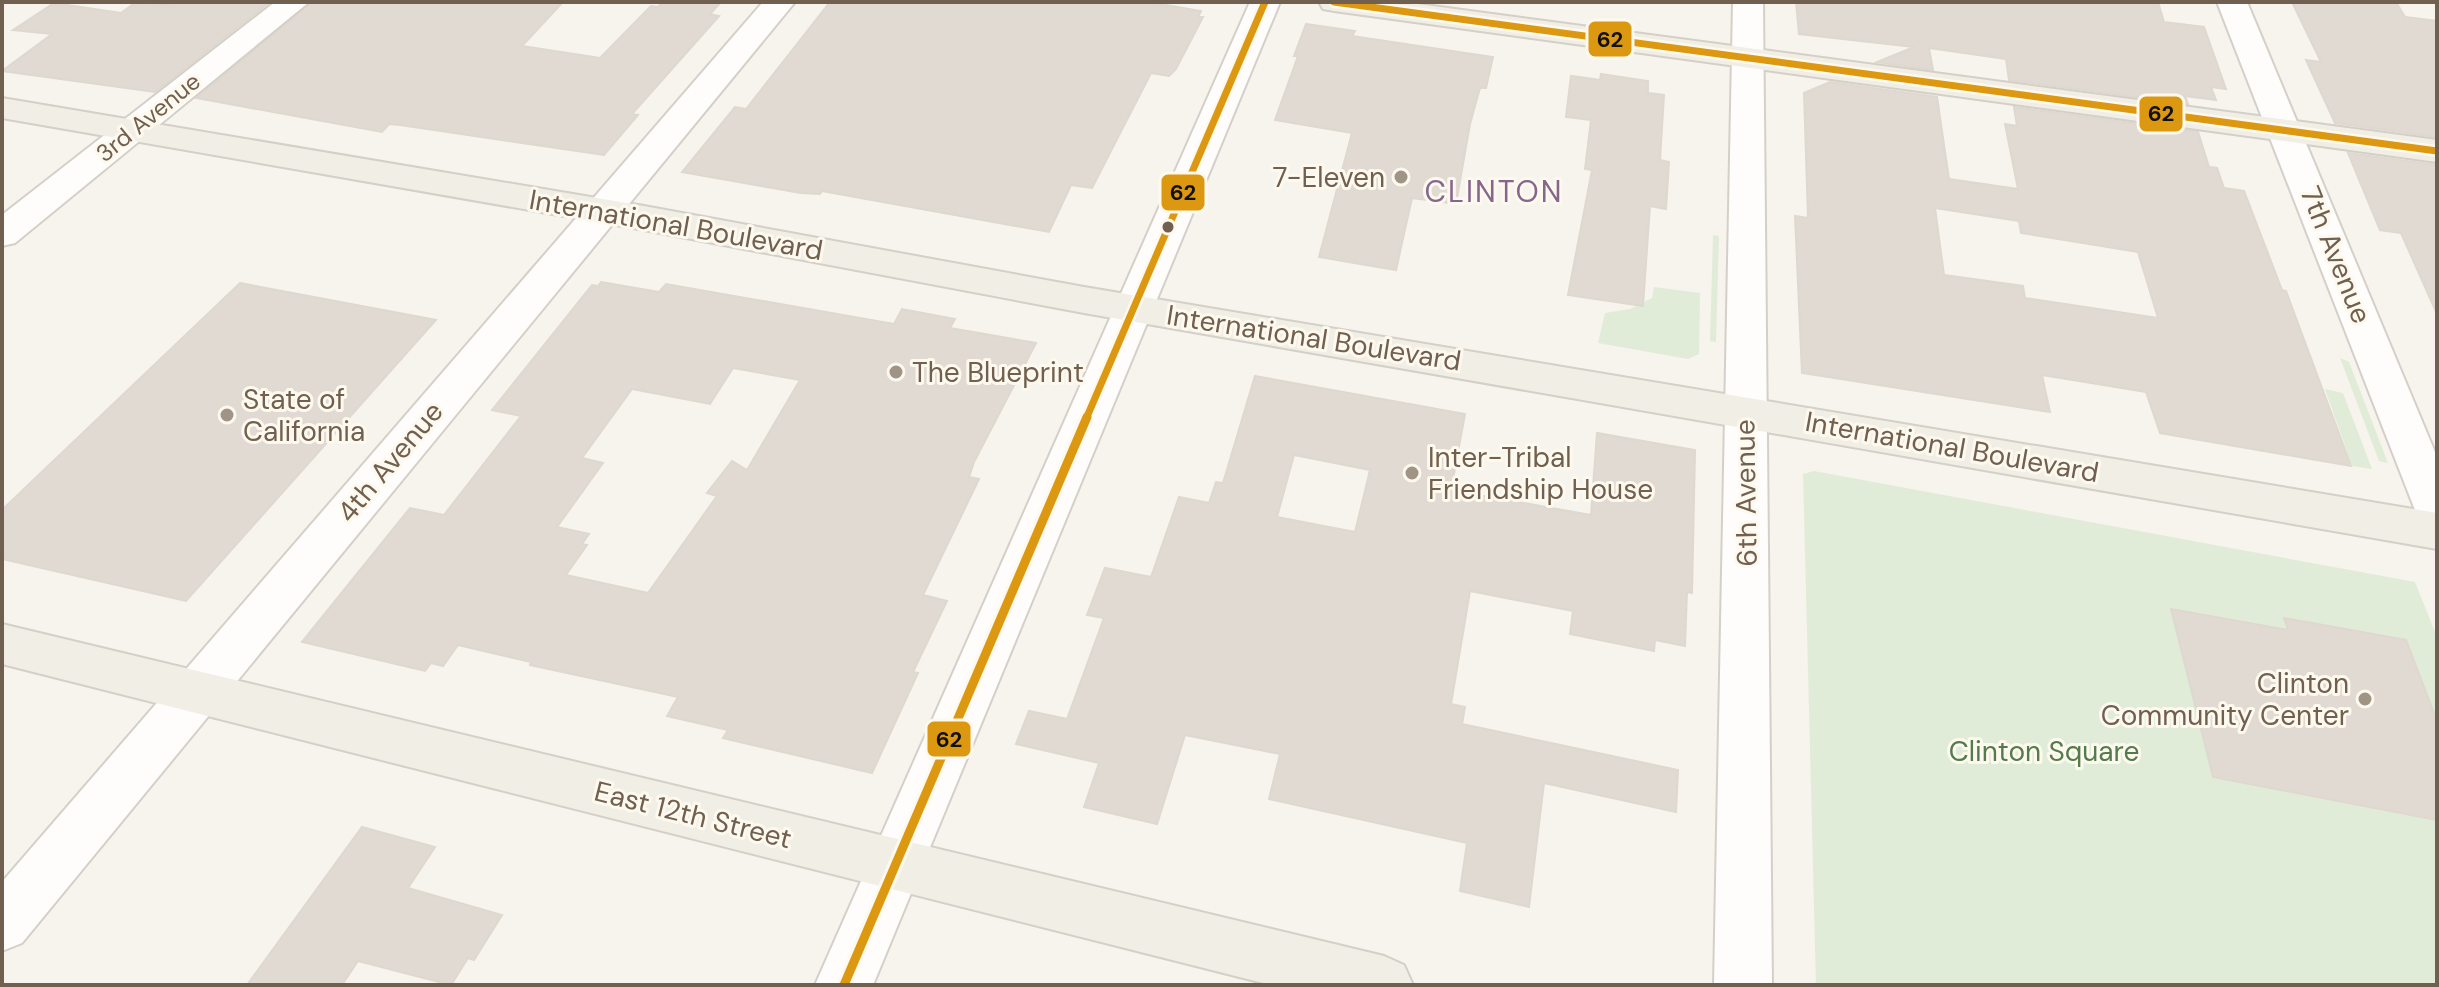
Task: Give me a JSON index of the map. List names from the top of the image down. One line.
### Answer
{"streets":{"main road":["International Boulevard","East 12th Street"],"street":["3rd Avenue","7th Avenue","4th Avenue","6th Avenue"]},"crossings":[["3rd Avenue","International Boulevard"],["International Boulevard","4th Avenue"],["International Boulevard","6th Avenue"],["4th Avenue","East 12th Street"]],"districts":["CLINTON"],"parks":["Clinton Square"],"places":["7-Eleven","The Blueprint","State of California","Inter-Tribal Friendship House","Clinton Community Center"],"lines":["transit line 62"]}
